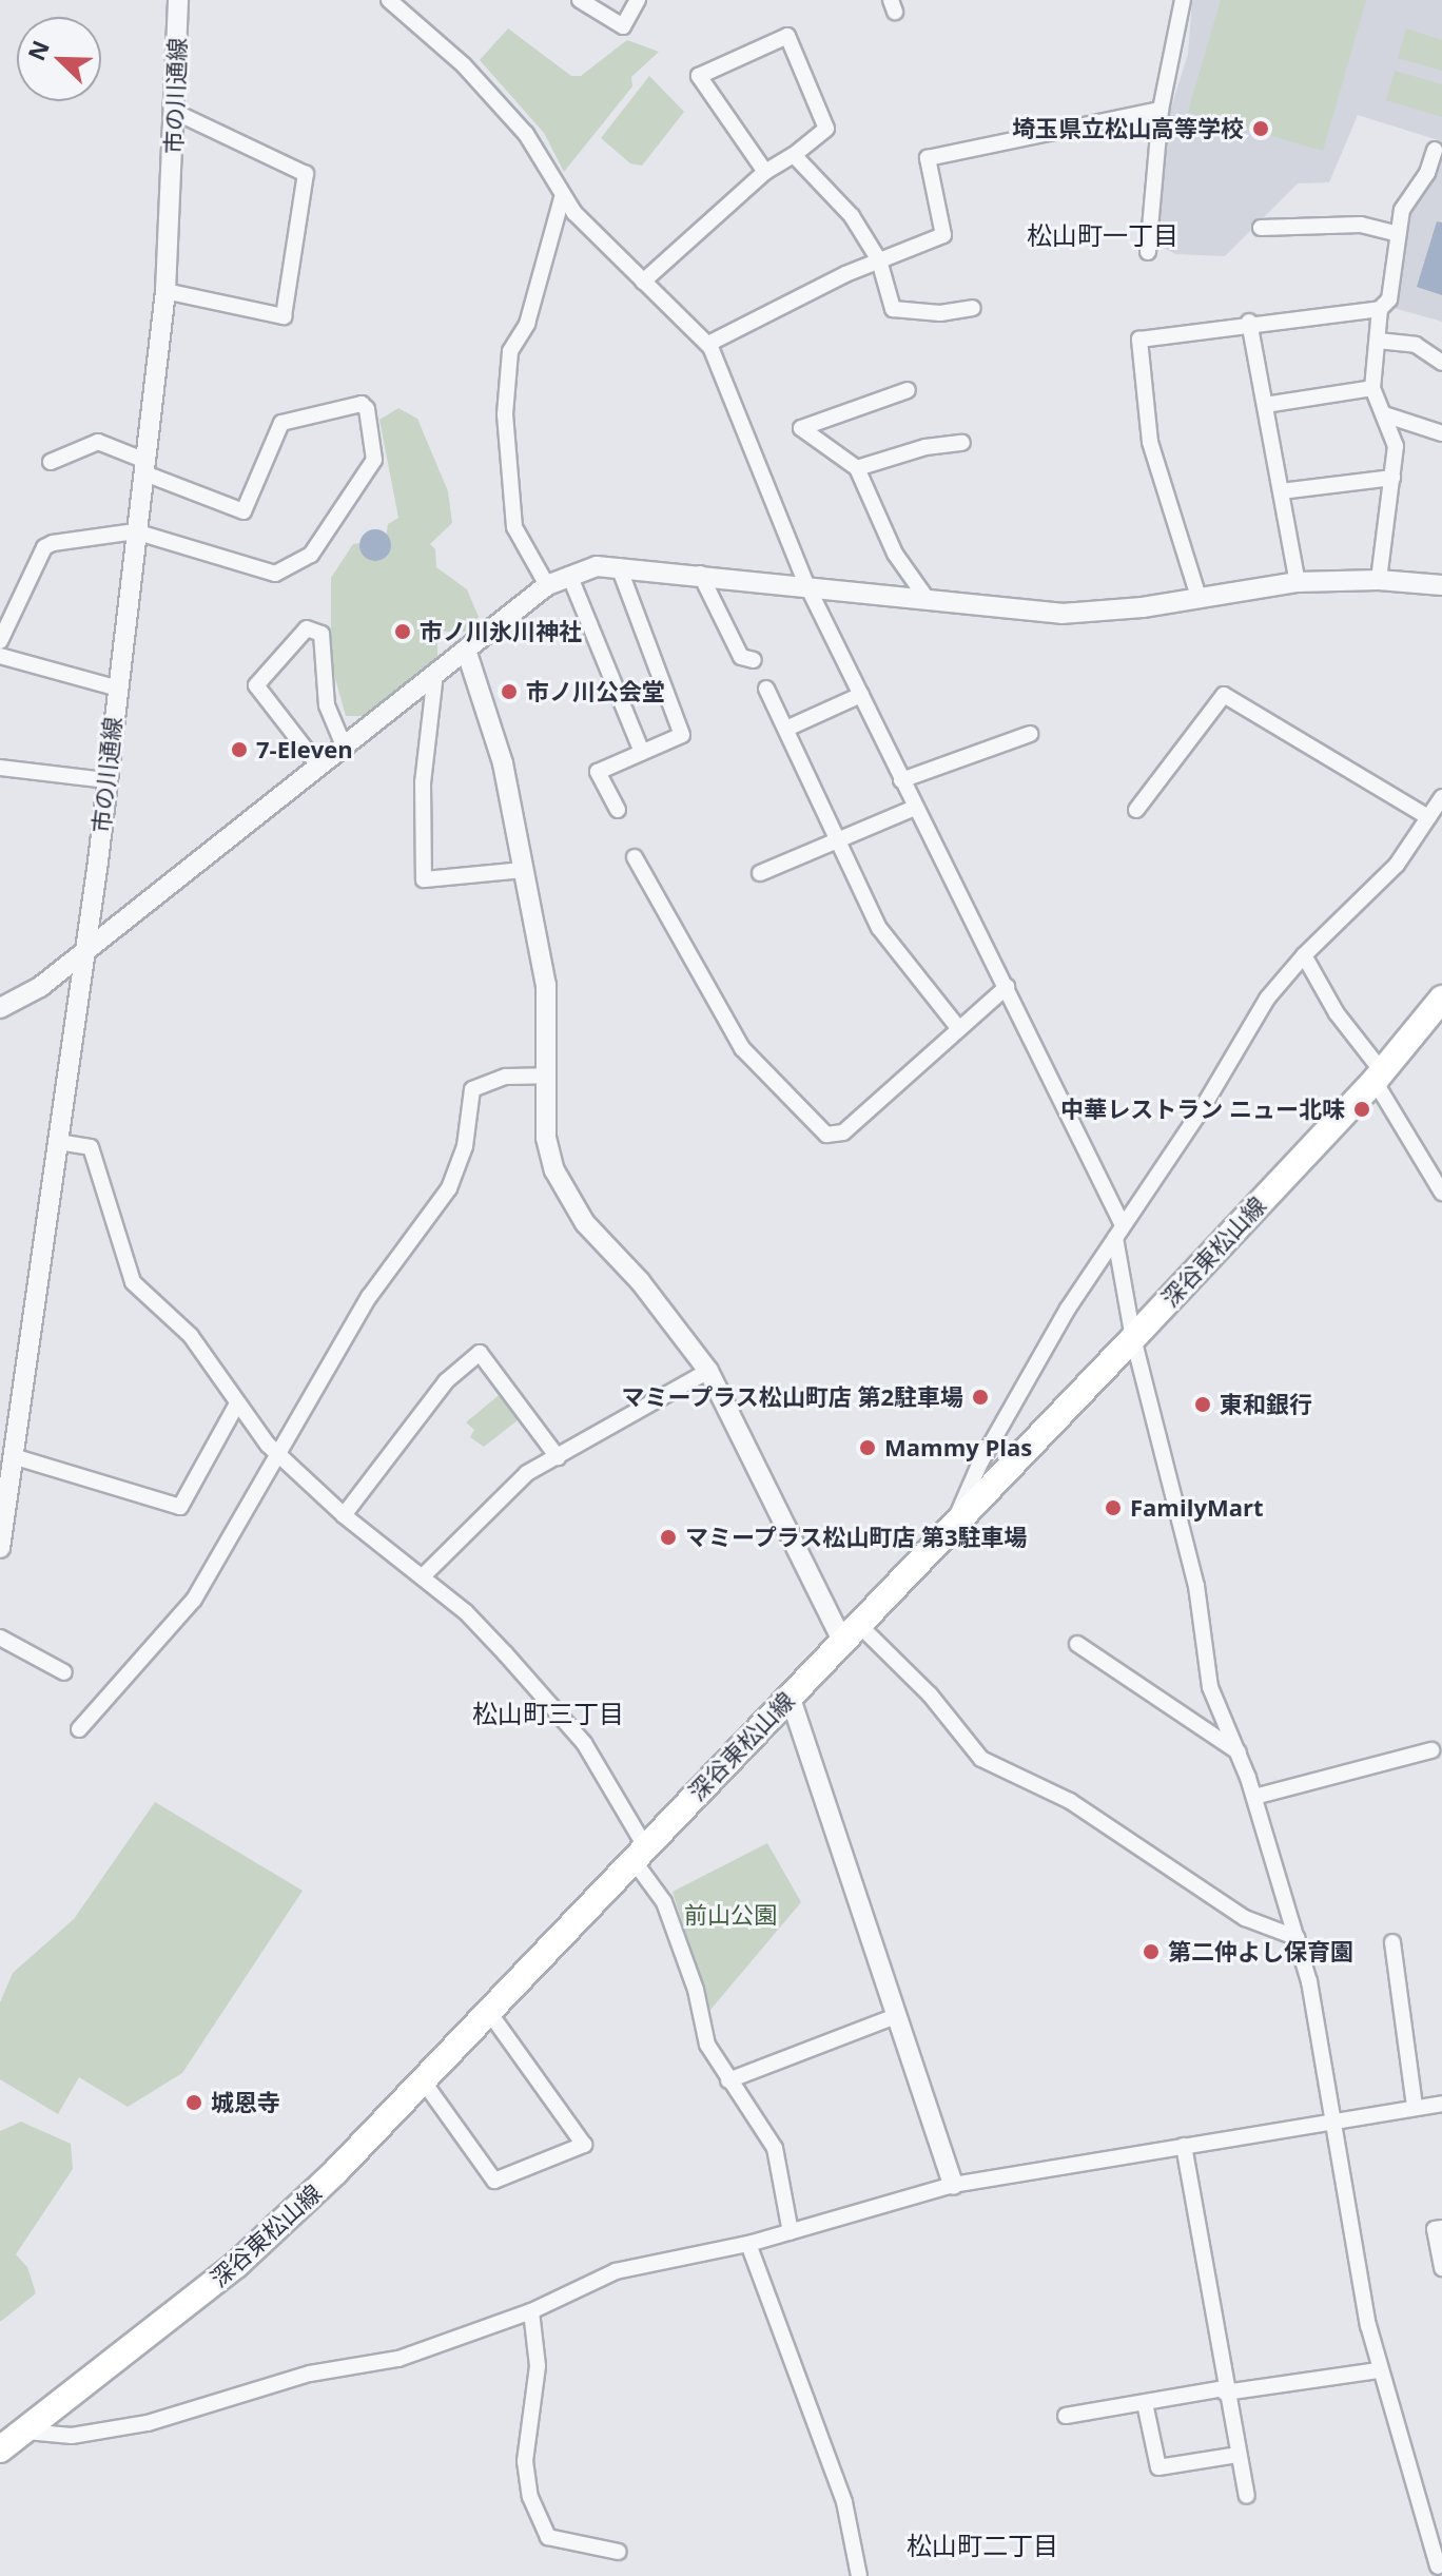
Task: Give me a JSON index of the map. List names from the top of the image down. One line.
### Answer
{"streets":{"main road":["深谷東松山線"],"street":["市の川通線"]},"districts":["松山町一丁目","松山町三丁目","松山町二丁目"],"parks":["前山公園"],"places":["埼玉県立松山高等学校","市ノ川氷川神社","市ノ川公会堂","7-Eleven","中華レストラン ニュー北味","マミープラス松山町店 第2駐車場","東和銀行","Mammy Plas","FamilyMart","マミープラス松山町店 第3駐車場","第二仲よし保育園","城恩寺"],"north":"top left"}
